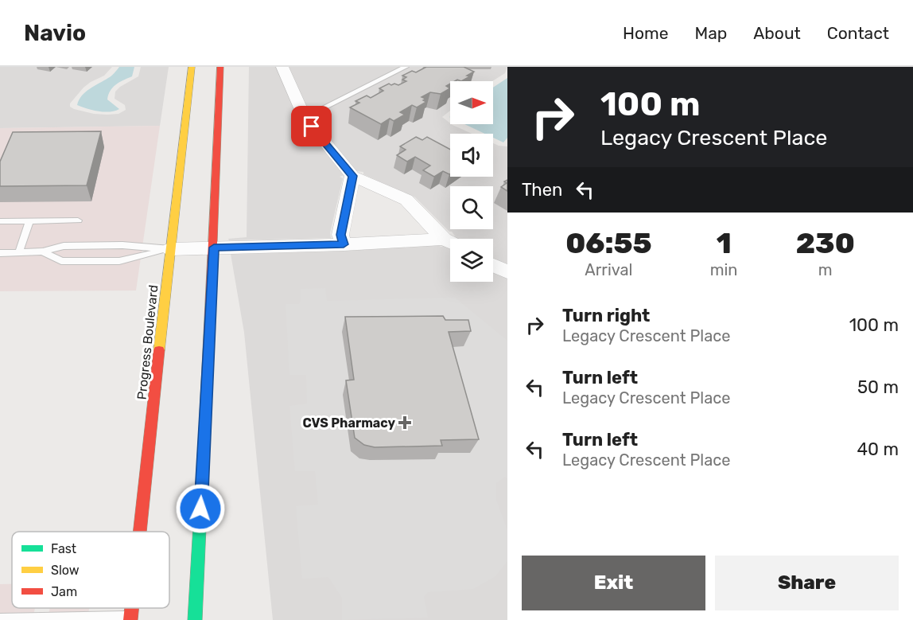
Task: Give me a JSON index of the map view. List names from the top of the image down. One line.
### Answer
{"streets":{"main road":["Progress Boulevard"]},"places":{"health":["CVS Pharmacy"]},"legend":["Fast","Slow","Jam"],"north":"right","page":{"header":"Navio","nav":["Home","Map","About","Contact"],"turn":["100 m","Legacy Crescent Place"],"then":"Then","eta":["06:55","Arrival","1","min","230","m"],"list":[{"name":"Turn right","note":"Legacy Crescent Place","value":"100 m"},{"name":"Turn left","note":"Legacy Crescent Place","value":"50 m"},{"name":"Turn left","note":"Legacy Crescent Place","value":"40 m"}],"buttons":["Exit","Share"]}}
